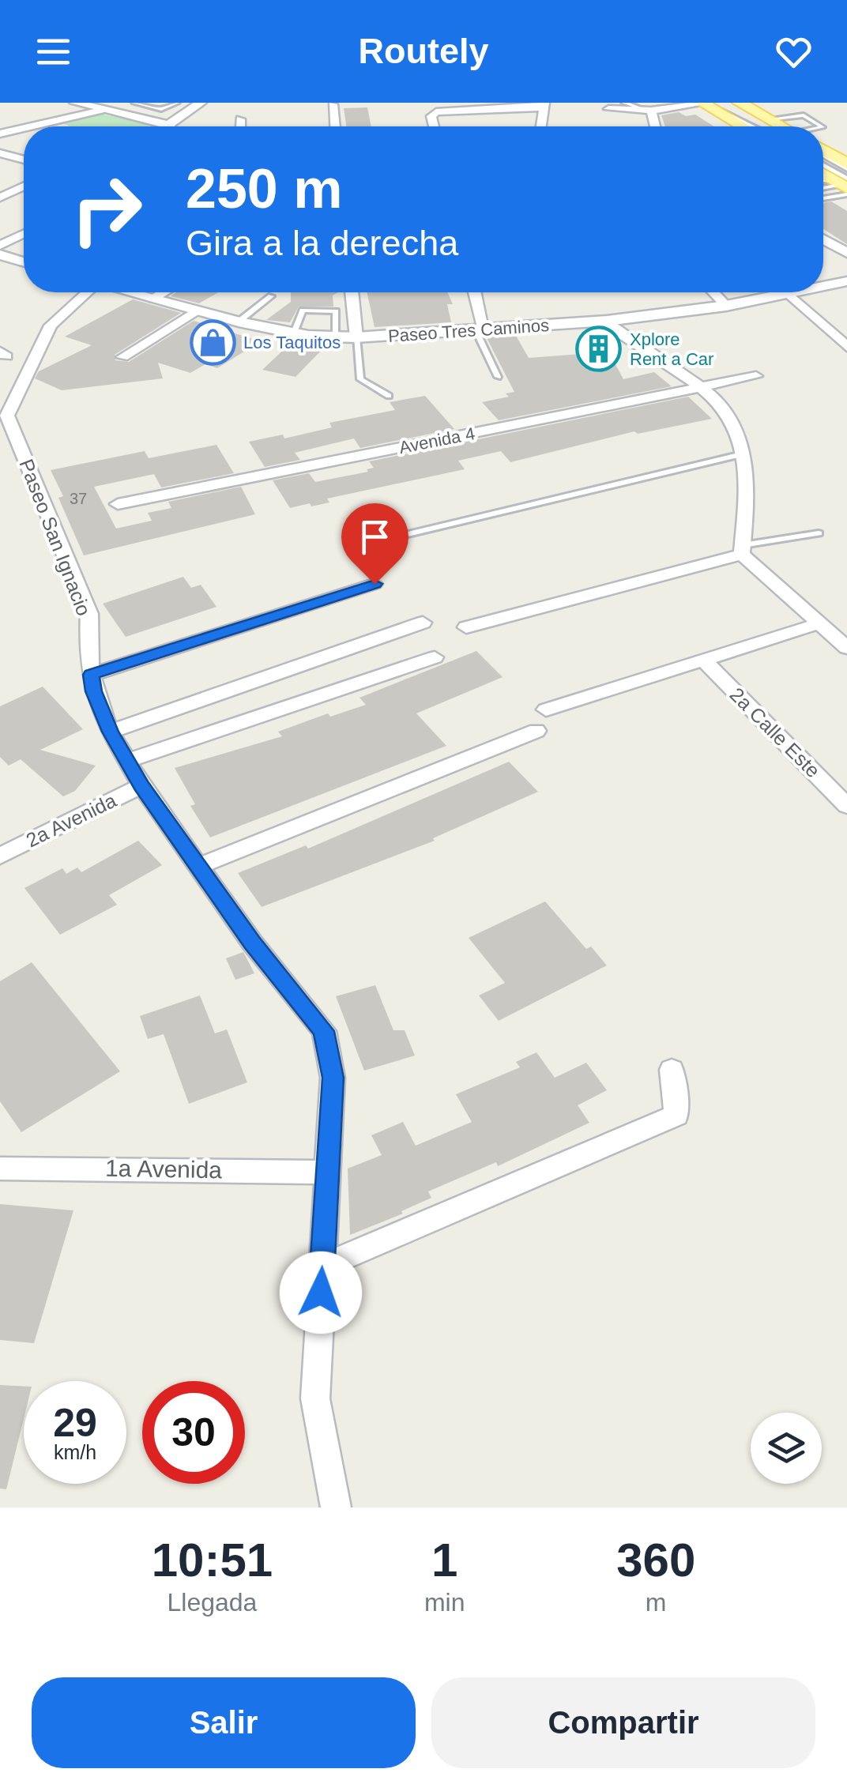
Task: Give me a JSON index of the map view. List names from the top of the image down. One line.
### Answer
{"streets":{"street":["Paseo Tres Caminos","Avenida 4","Paseo San Ignacio","2a Calle Este","2a Avenida","1a Avenida"]},"crossings":[["Paseo San Ignacio","2a Avenida"],["Paseo San Ignacio","1a Avenida"]],"places":{"shop":["Los Taquitos"],"building":["Xplore Rent a Car"]},"house_numbers":["37"],"page":{"header":"Routely","turn":["250 m","Gira a la derecha"],"speed":"29 km/h","limit":"30","eta":["10:51","Llegada","1","min","360","m"],"buttons":["Salir","Compartir"]}}
